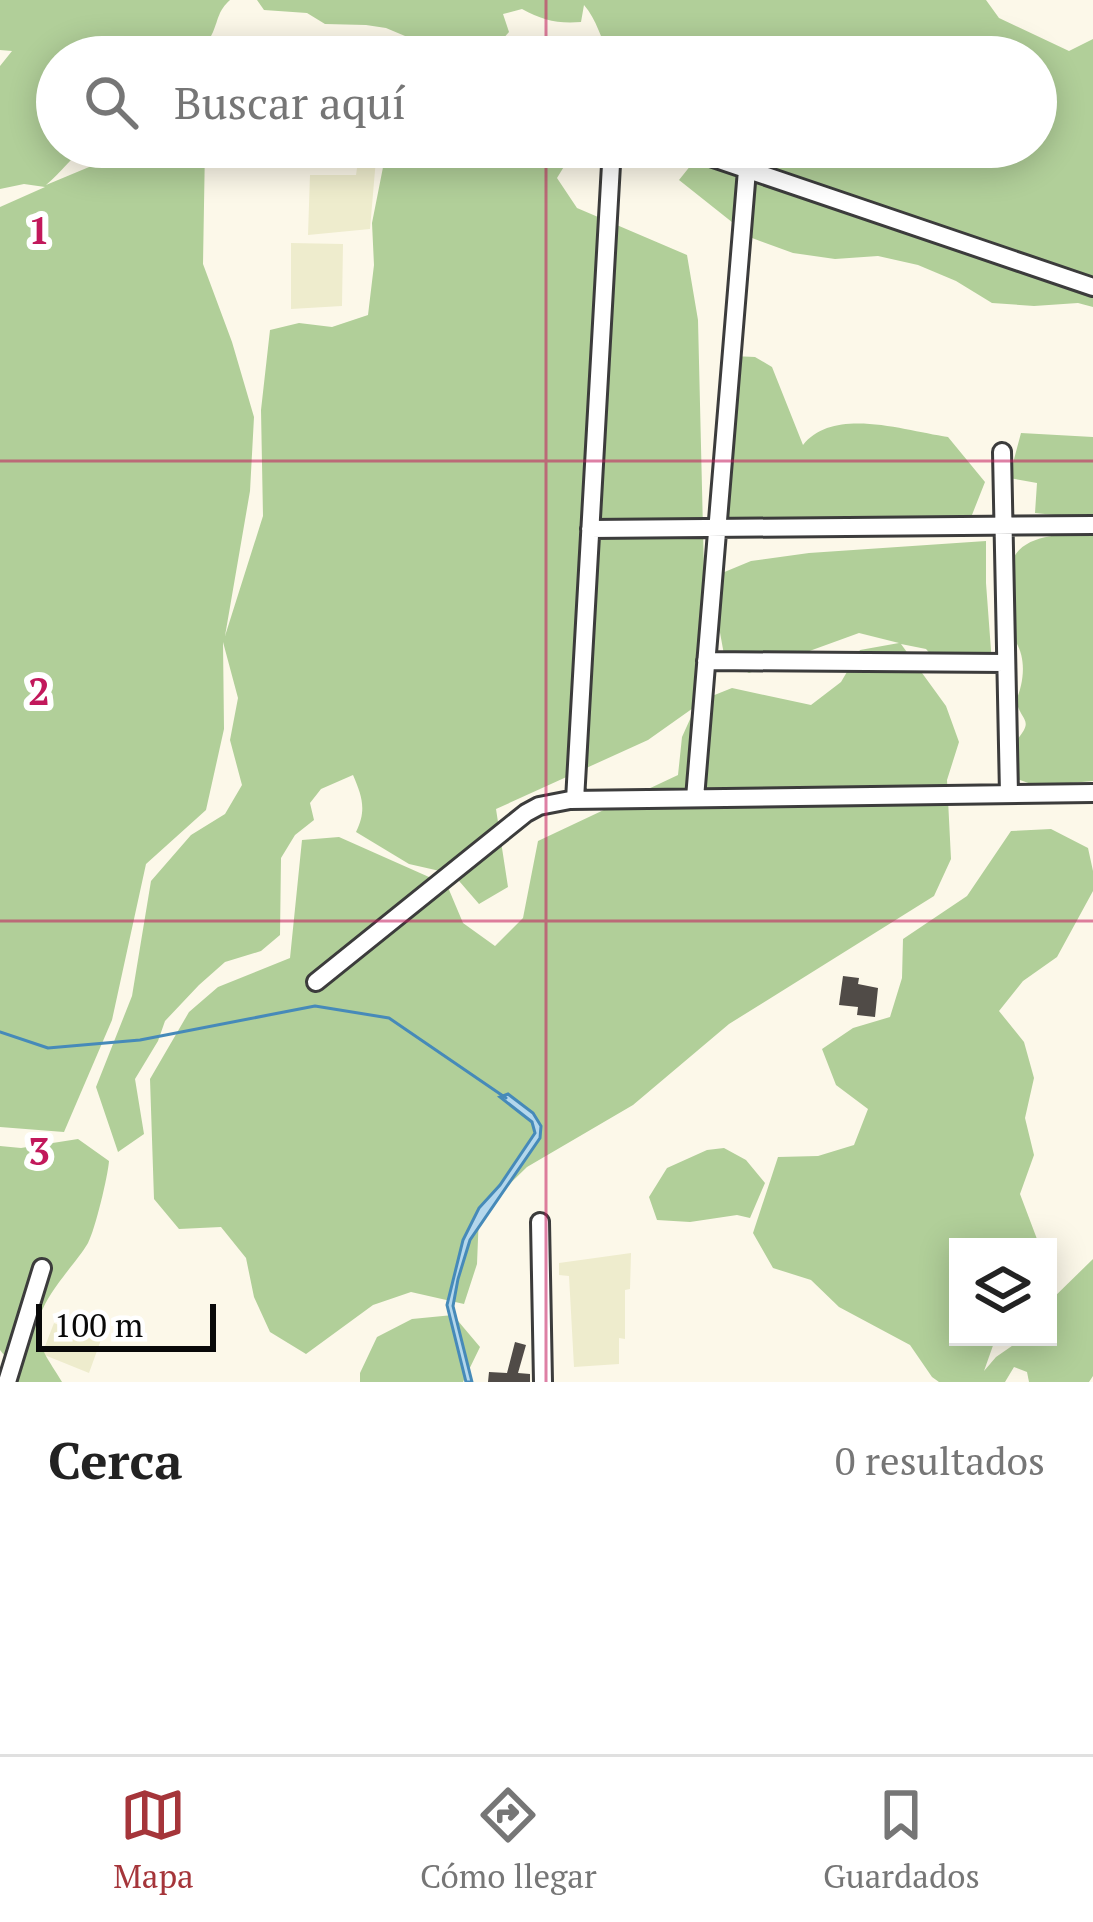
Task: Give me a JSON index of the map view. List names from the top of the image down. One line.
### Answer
{"scale_bar":"100 m","page":{"search":"Buscar aquí","scale":"100 m","heading":["Cerca","0 resultados"],"nav":["Mapa","Cómo llegar","Guardados"]},"grid":{"rows":["1","2","3"]}}
